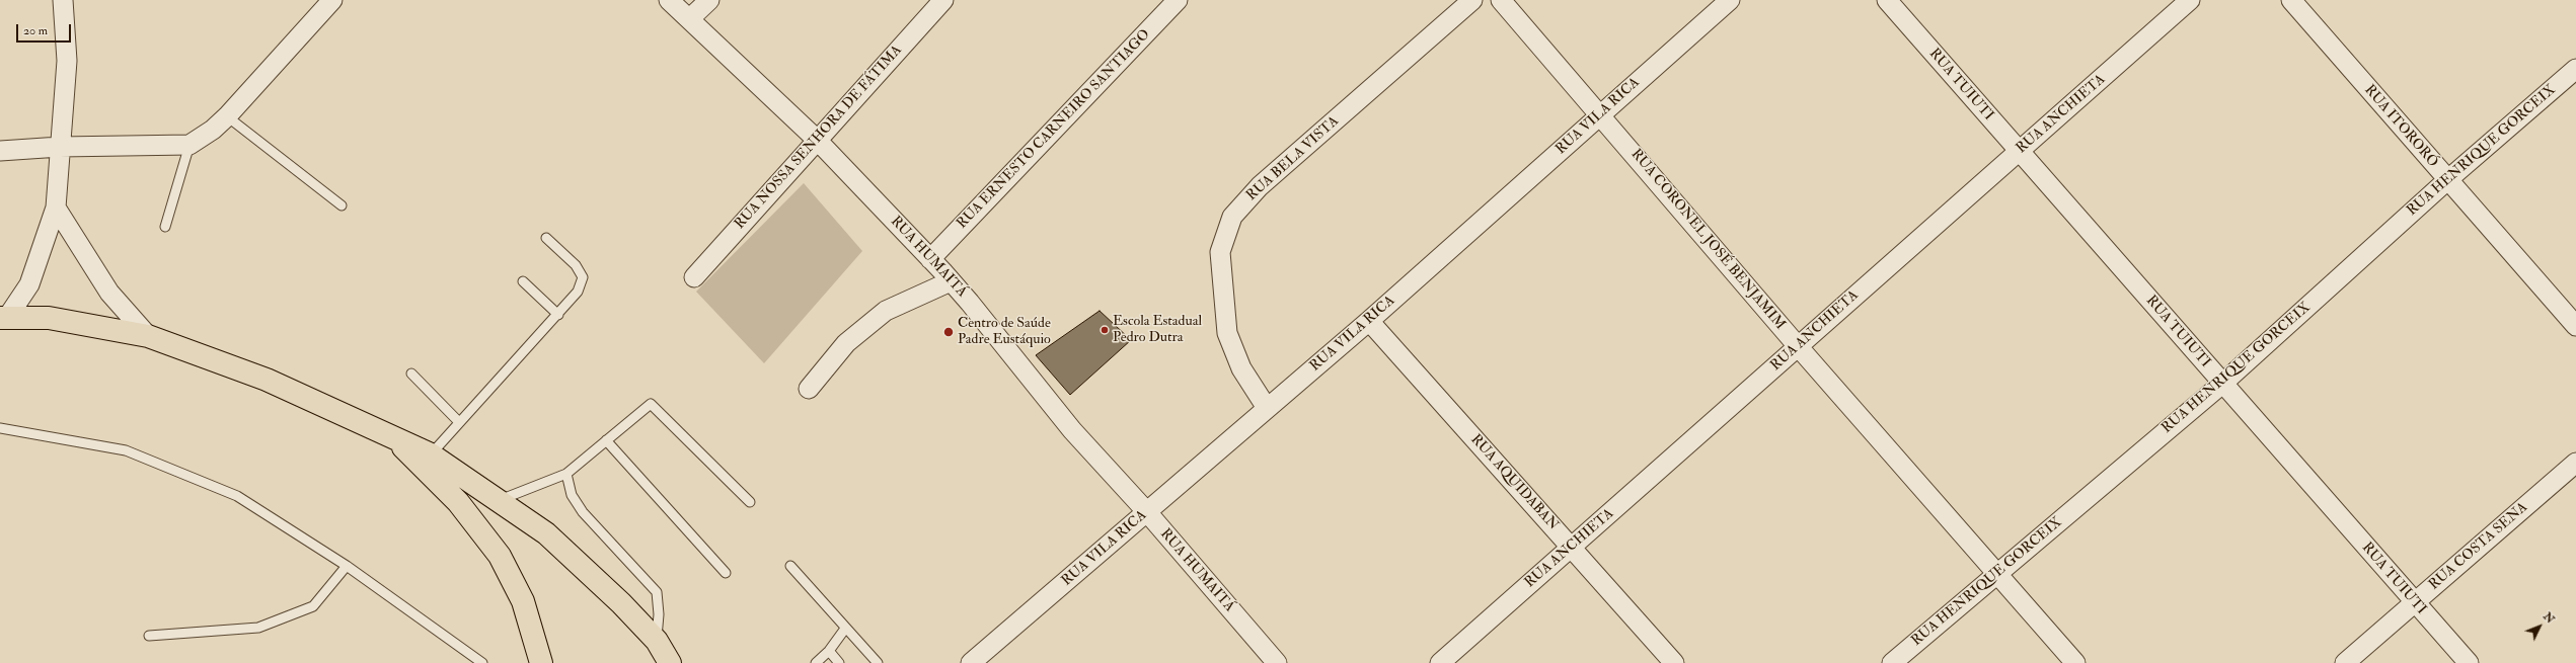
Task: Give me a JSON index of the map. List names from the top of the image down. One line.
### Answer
{"streets":{"street":["RUA TUIUTI","RUA ANCHIETA","RUA VILA RICA","RUA ITORORÓ","RUA ERNESTO CARNEIRO SANTIAGO","RUA NOSSA SENHORA DE FÁTIMA","RUA HENRIQUE GORCEIX","RUA BELA VISTA","RUA CORONEL JOSÉ BENJAMIM","RUA HUMAITÁ","RUA AQUIDABAN","RUA COSTA SENA"]},"crossings":[["RUA TUIUTI","RUA ANCHIETA"],["RUA TUIUTI","RUA HENRIQUE GORCEIX"],["RUA TUIUTI","RUA COSTA SENA"],["RUA ANCHIETA","RUA CORONEL JOSÉ BENJAMIM"],["RUA ANCHIETA","RUA AQUIDABAN"],["RUA VILA RICA","RUA BELA VISTA"],["RUA VILA RICA","RUA CORONEL JOSÉ BENJAMIM"],["RUA VILA RICA","RUA HUMAITÁ"],["RUA VILA RICA","RUA AQUIDABAN"],["RUA ITORORÓ","RUA HENRIQUE GORCEIX"],["RUA ERNESTO CARNEIRO SANTIAGO","RUA HUMAITÁ"],["RUA NOSSA SENHORA DE FÁTIMA","RUA HUMAITÁ"],["RUA HENRIQUE GORCEIX","RUA CORONEL JOSÉ BENJAMIM"]],"places":["Escola Estadual Pedro Dutra","Centro de Saúde Padre Eustáquio"],"scale_bar":"20 m","north":"top right"}
